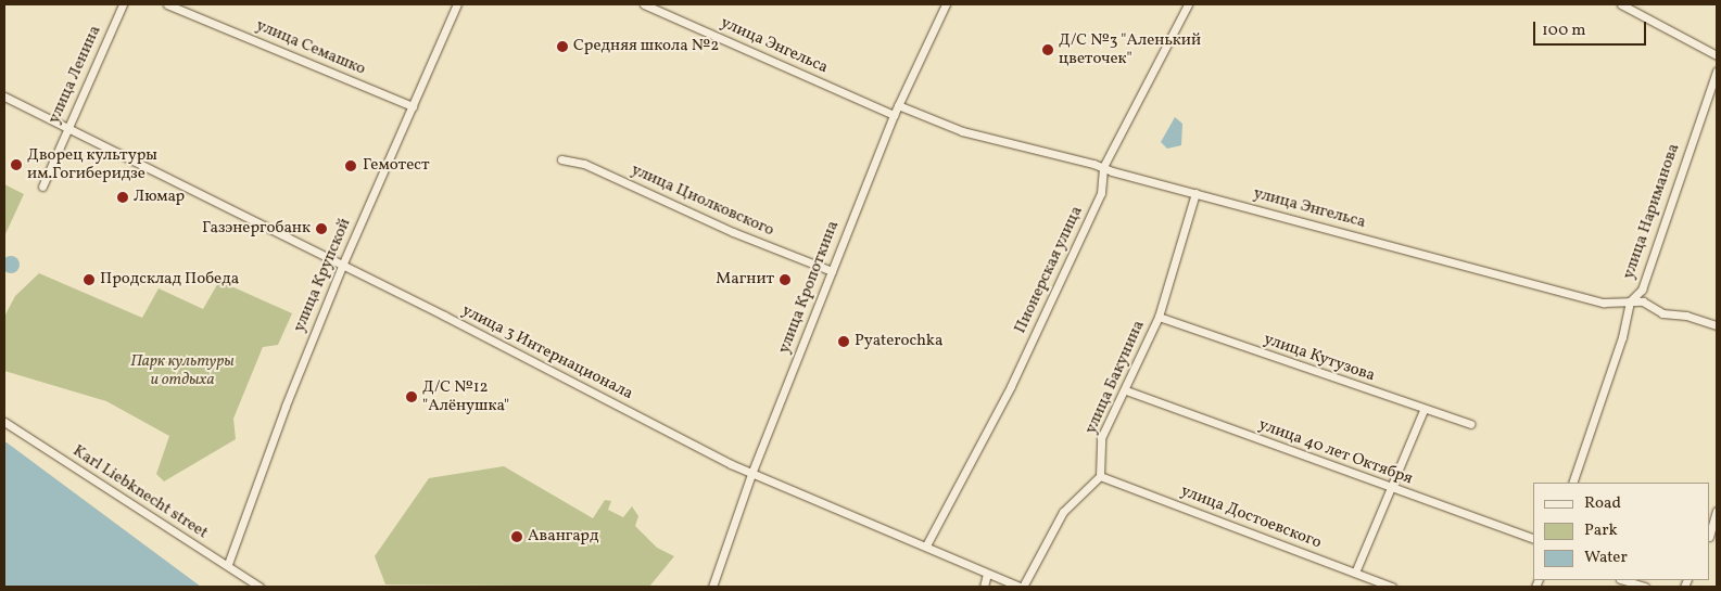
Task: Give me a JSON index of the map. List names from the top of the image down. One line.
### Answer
{"streets":{"street":["улица Энгельса","улица Семашко","улица Ленина","улица Циолковского","улица Нариманова","Пионерская улица","улица Крупской","улица Кропоткина","улица 3 Интернационала","улица Кутузова","улица Бакунина","улица 40 лет Октября","Karl Liebknecht street","улица Достоевского"]},"crossings":[["улица Энгельса","улица Нариманова"],["улица Энгельса","Пионерская улица"],["улица Энгельса","улица Кропоткина"],["улица Энгельса","улица Бакунина"],["улица Семашко","улица Крупской"],["улица Ленина","улица 3 Интернационала"],["улица Циолковского","улица Кропоткина"],["Пионерская улица","улица 3 Интернационала"],["улица Крупской","улица 3 Интернационала"],["улица Крупской","Karl Liebknecht street"],["улица Кропоткина","улица 3 Интернационала"],["улица Кутузова","улица Бакунина"],["улица Бакунина","улица 40 лет Октября"],["улица Бакунина","улица Достоевского"]],"parks":["Парк культуры и отдыха"],"places":["Средняя школа №2","Д/С №3 \"Аленький цветочек\"","Дворец культуры им.Гогиберидзе","Гемотест","Люмар","Газэнергобанк","Продсклад Победа","Магнит","Pyaterochka","Д/С №12 \"Алёнушка\"","Авангард"],"legend":["Road","Park","Water"],"scale_bar":"100 m"}
